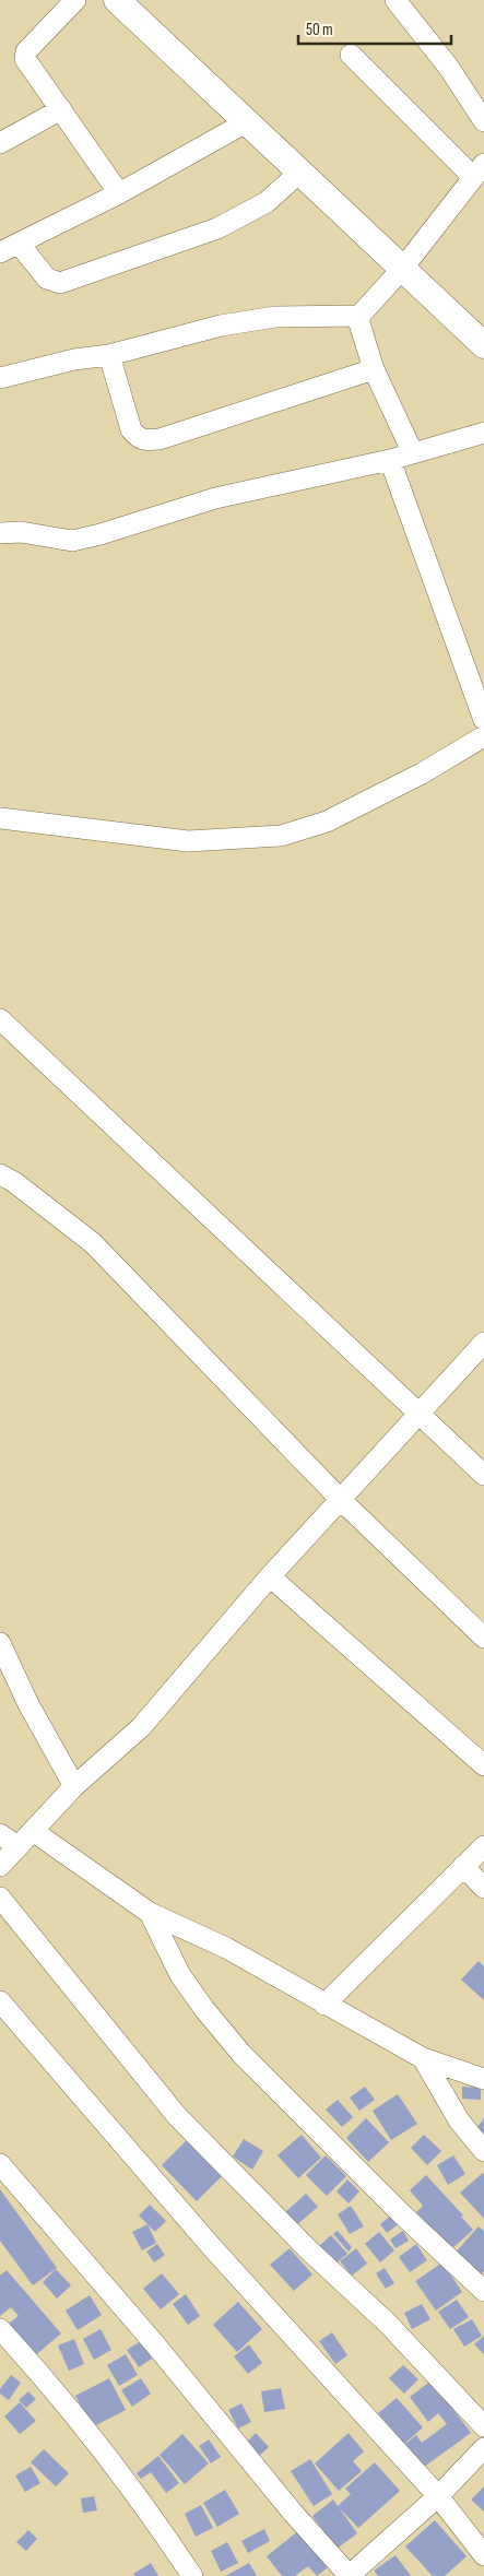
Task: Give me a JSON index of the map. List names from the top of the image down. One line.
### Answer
{"scale_bar":"50 m"}
